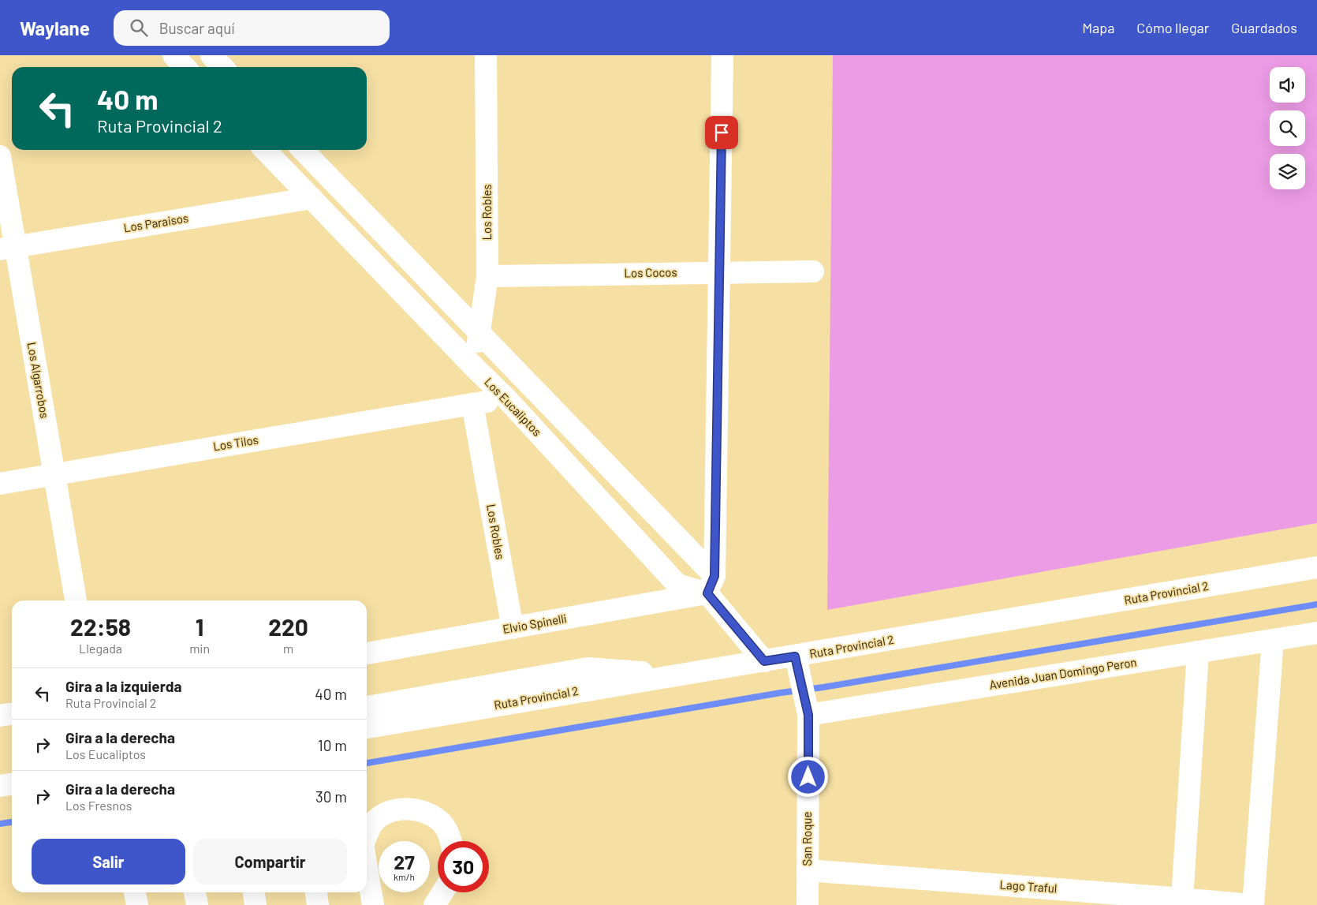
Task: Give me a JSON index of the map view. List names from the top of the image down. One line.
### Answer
{"streets":{"street":["Los Robles","Los Paraisos","Los Cocos","Los Algarrobos","Los Eucaliptos","Los Tilos","Ruta Provincial 2","Elvio Spinelli","Avenida Juan Domingo Peron","San Roque","Lago Traful"]},"crossings":[["Los Robles","Los Cocos"],["Los Robles","Los Eucaliptos"],["Los Robles","Los Tilos"],["Los Robles","Elvio Spinelli"],["Los Paraisos","Los Algarrobos"],["Los Paraisos","Los Eucaliptos"],["Los Algarrobos","Los Tilos"],["Los Eucaliptos","Elvio Spinelli"],["Ruta Provincial 2","San Roque"],["Avenida Juan Domingo Peron","San Roque"],["San Roque","Lago Traful"]],"page":{"header":"Waylane","search":"Buscar aquí","nav":["Mapa","Cómo llegar","Guardados"],"turn":["40 m","Ruta Provincial 2"],"eta":["22:58","Llegada","1","min","220","m"],"list":[{"name":"Gira a la izquierda","note":"Ruta Provincial 2","value":"40 m"},{"name":"Gira a la derecha","note":"Los Eucaliptos","value":"10 m"},{"name":"Gira a la derecha","note":"Los Fresnos","value":"30 m"}],"buttons":["Salir","Compartir"],"speed":"27 km/h","limit":"30"}}
